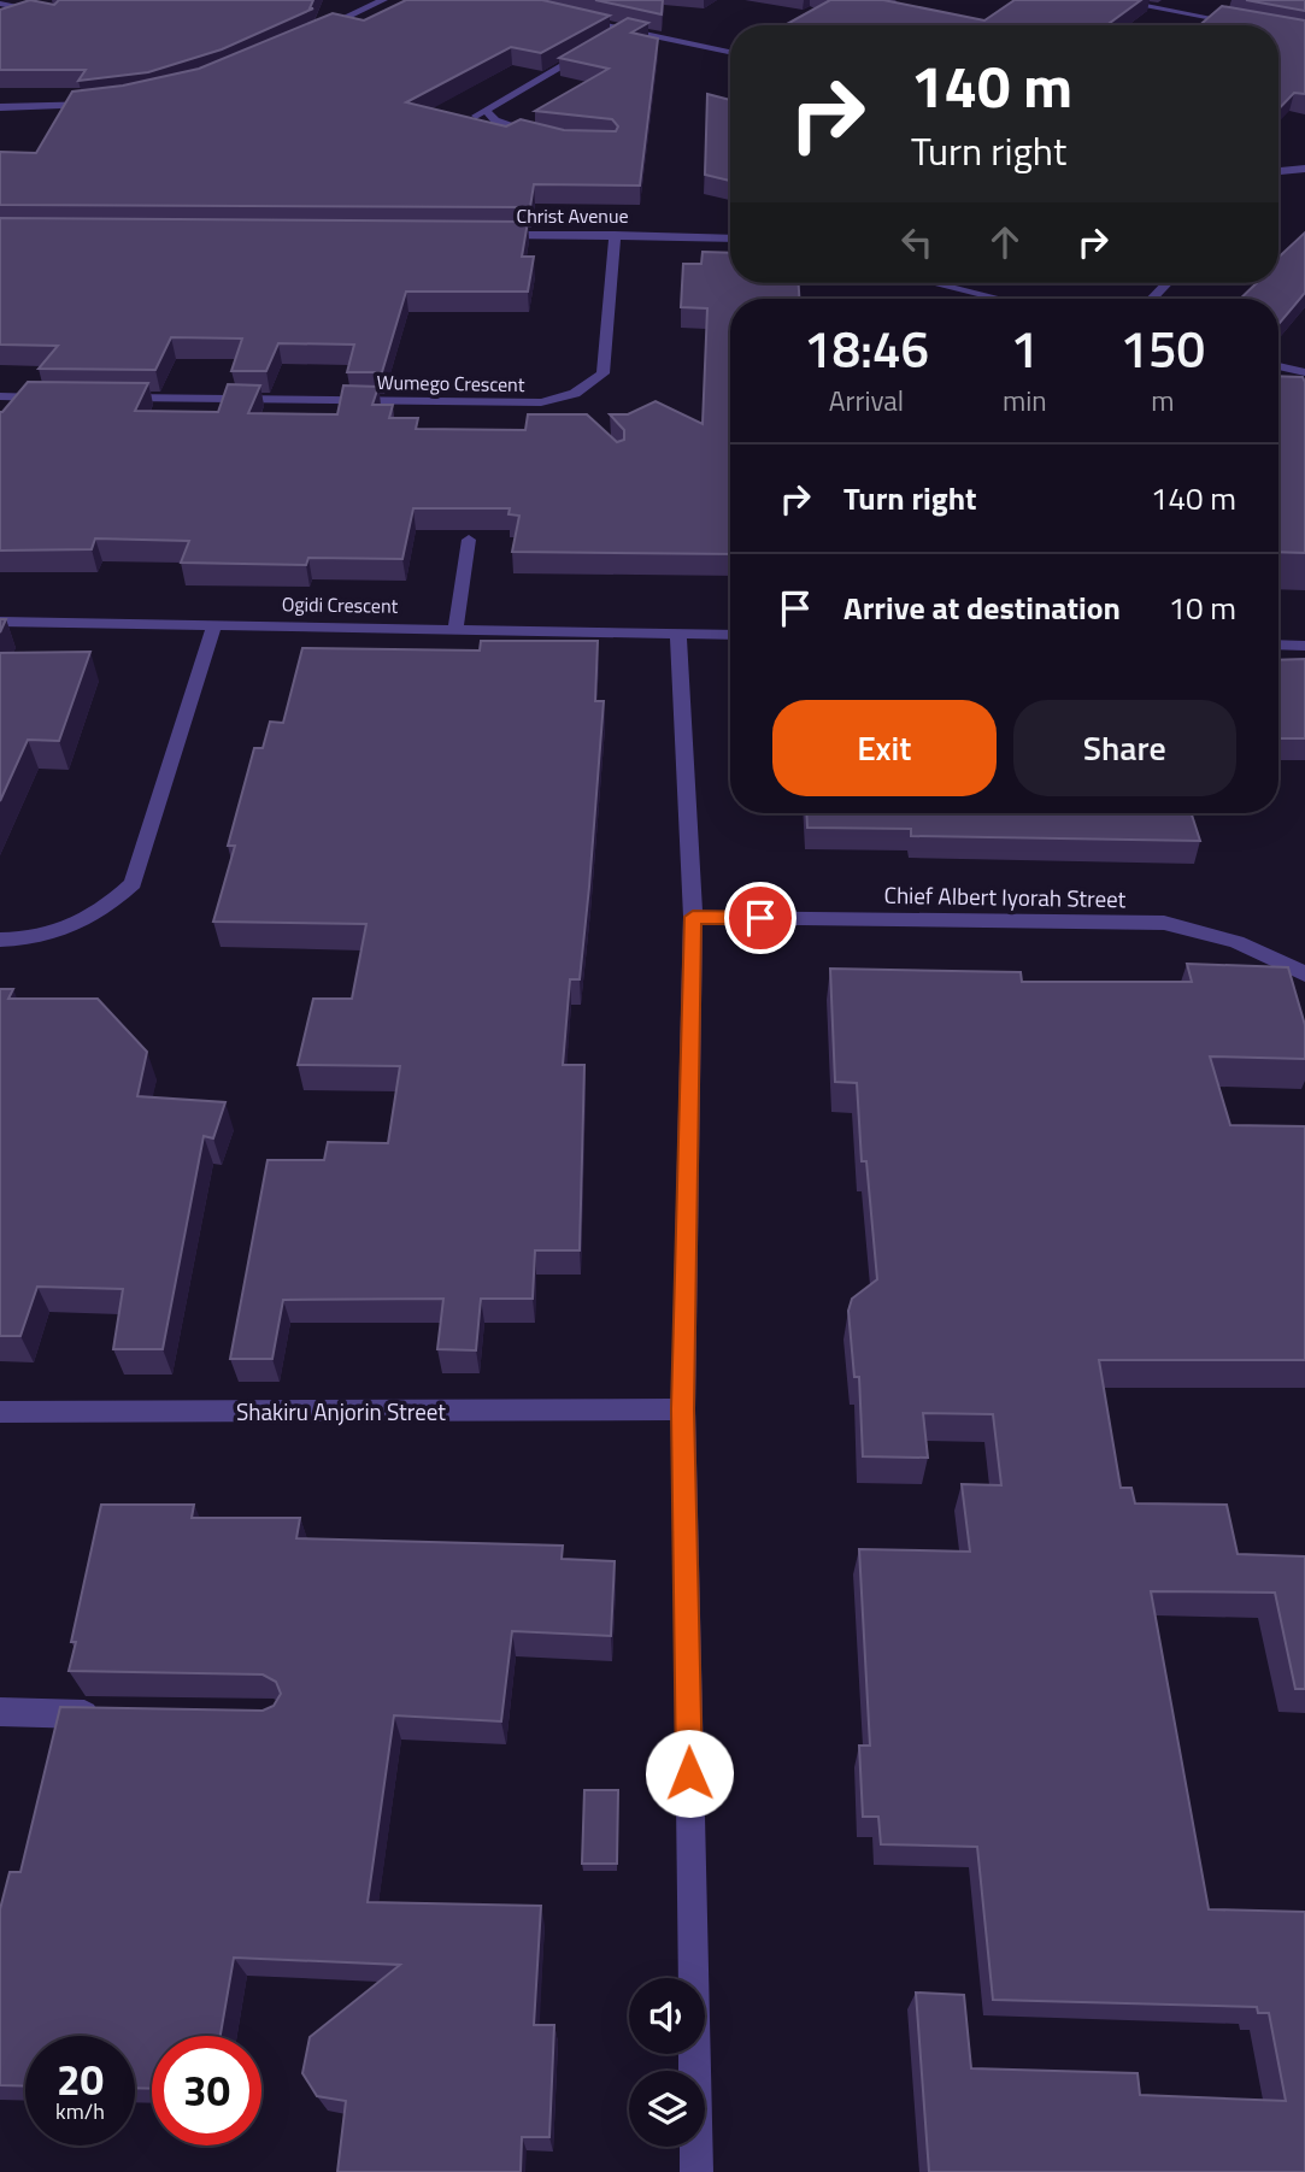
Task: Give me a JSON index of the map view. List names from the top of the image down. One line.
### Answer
{"streets":{"street":["Christ Avenue","Wumego Crescent","Ogidi Crescent","Chief Albert Iyorah Street","Shakiru Anjorin Street"]},"crossings":[["Christ Avenue","Wumego Crescent"]],"page":{"turn":["140 m","Turn right"],"eta":["18:46","Arrival","1","min","150","m"],"list":[{"name":"Turn right","value":"140 m"},{"name":"Arrive at destination","value":"10 m"}],"buttons":["Exit","Share"],"speed":"20 km/h","limit":"30"}}
